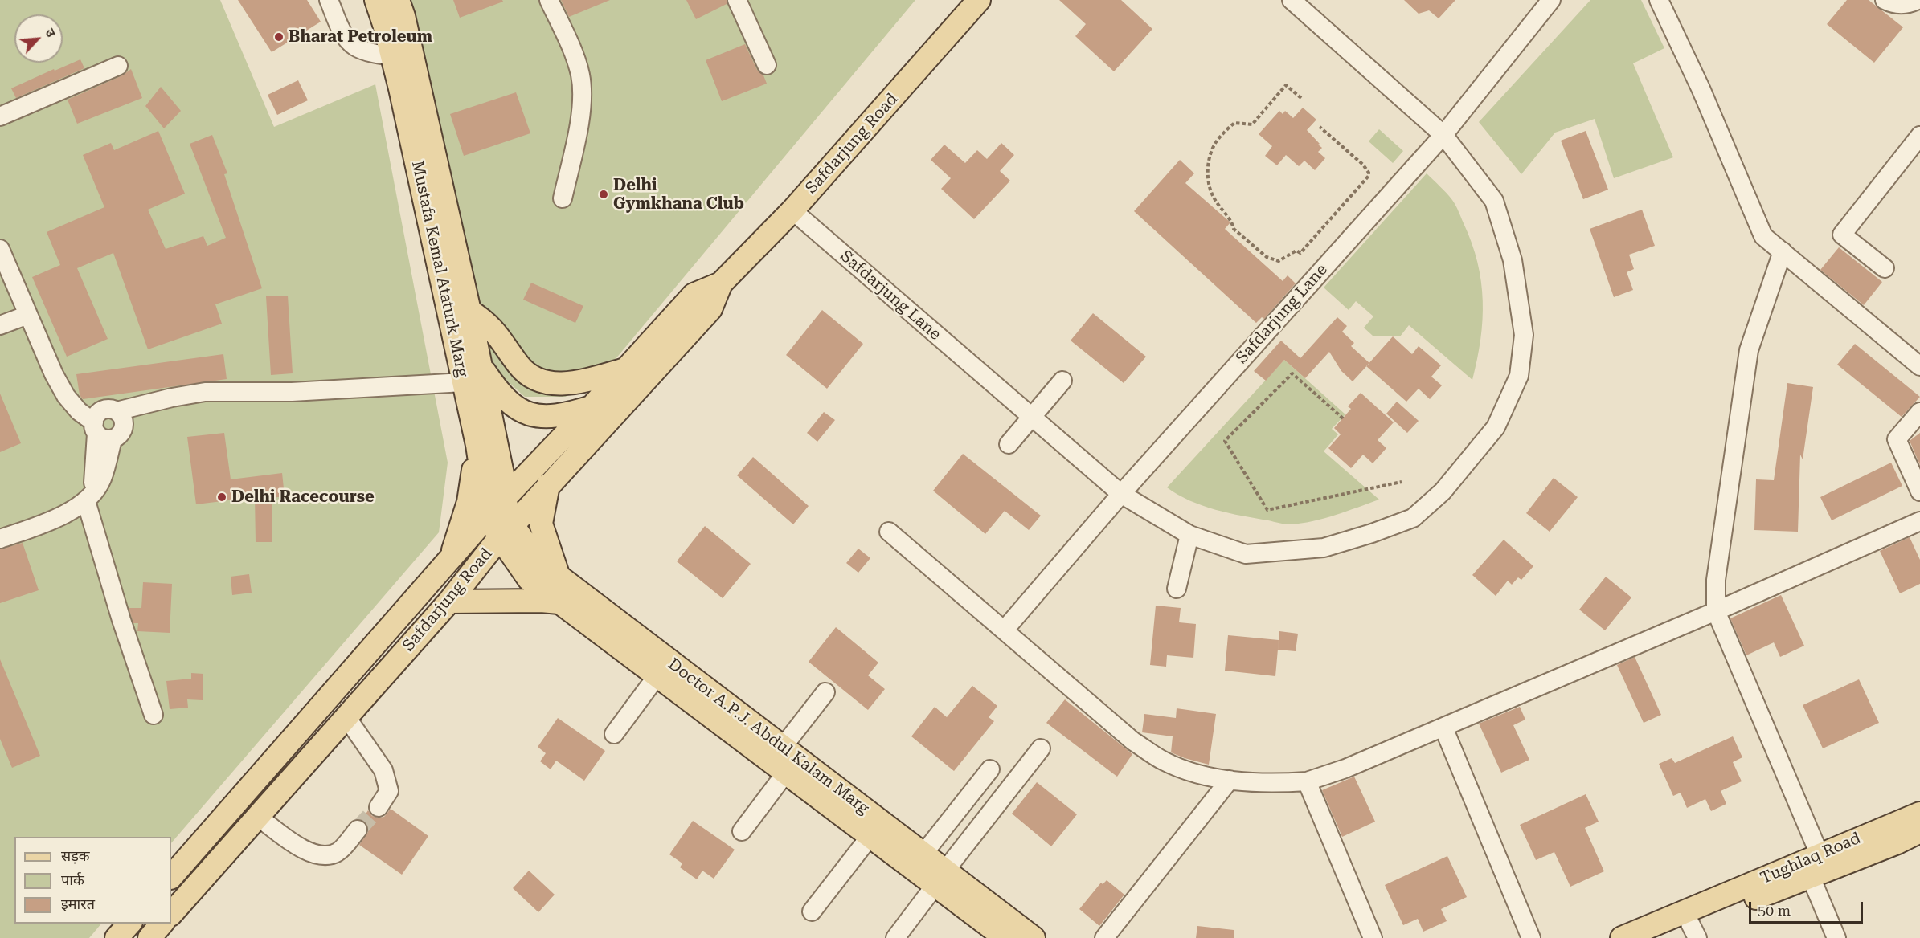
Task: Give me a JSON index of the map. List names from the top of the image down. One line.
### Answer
{"streets":{"main road":["Safdarjung Road","Mustafa Kemal Ataturk Marg","Doctor A.P.J. Abdul Kalam Marg","Tughlaq Road"],"street":["Safdarjung Lane"]},"crossings":[["Safdarjung Road","Mustafa Kemal Ataturk Marg"],["Safdarjung Road","Safdarjung Lane"],["Safdarjung Road","Doctor A.P.J. Abdul Kalam Marg"],["Mustafa Kemal Ataturk Marg","Doctor A.P.J. Abdul Kalam Marg"]],"places":["Bharat Petroleum","Delhi Gymkhana Club","Delhi Racecourse"],"legend":["सड़क","पार्क","इमारत"],"scale_bar":"50 m","north":"top right"}
